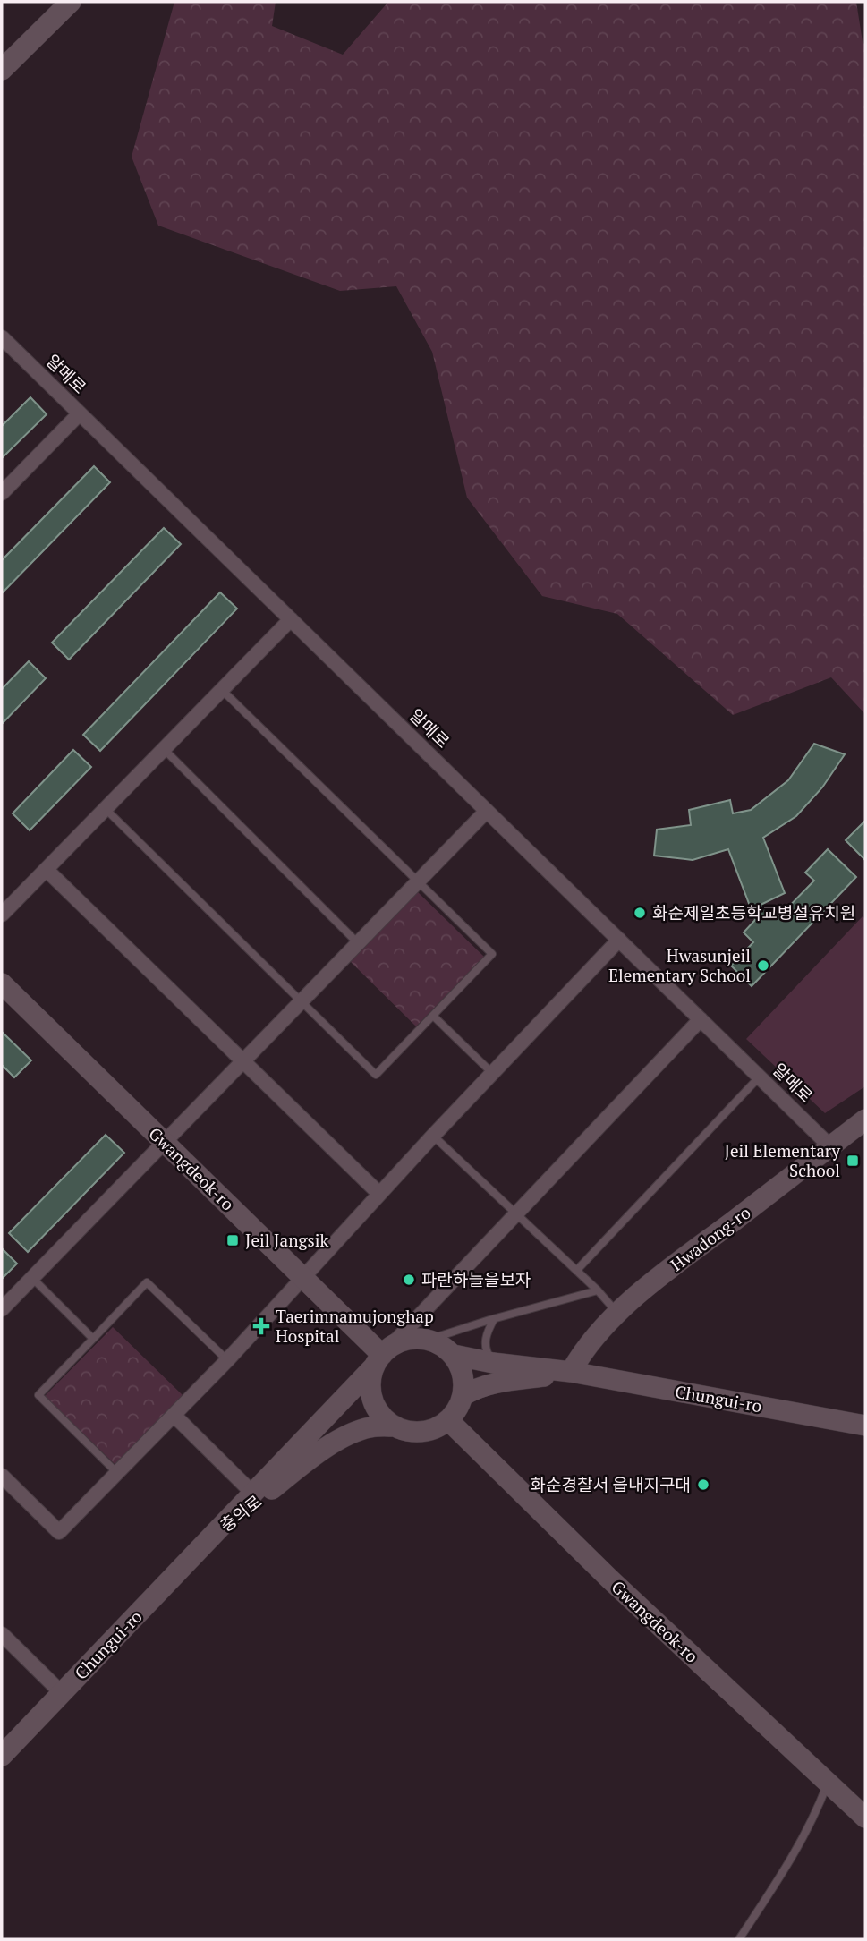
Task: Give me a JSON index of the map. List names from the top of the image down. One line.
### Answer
{"streets":{"street":["알메로","Gwangdeok-ro","Hwadong-ro","Chungui-ro","충의로"]},"crossings":[["알메로","Hwadong-ro"],["Gwangdeok-ro","충의로"],["Hwadong-ro","Chungui-ro"],["Chungui-ro","충의로"]],"places":{"other":["화순제일초등학교병설유치원","Hwasunjeil Elementary School","파란하늘을보자","화순경찰서 읍내지구대"],"transit":["Jeil Elementary School","Jeil Jangsik"],"health":["Taerimnamujonghap Hospital"]}}
